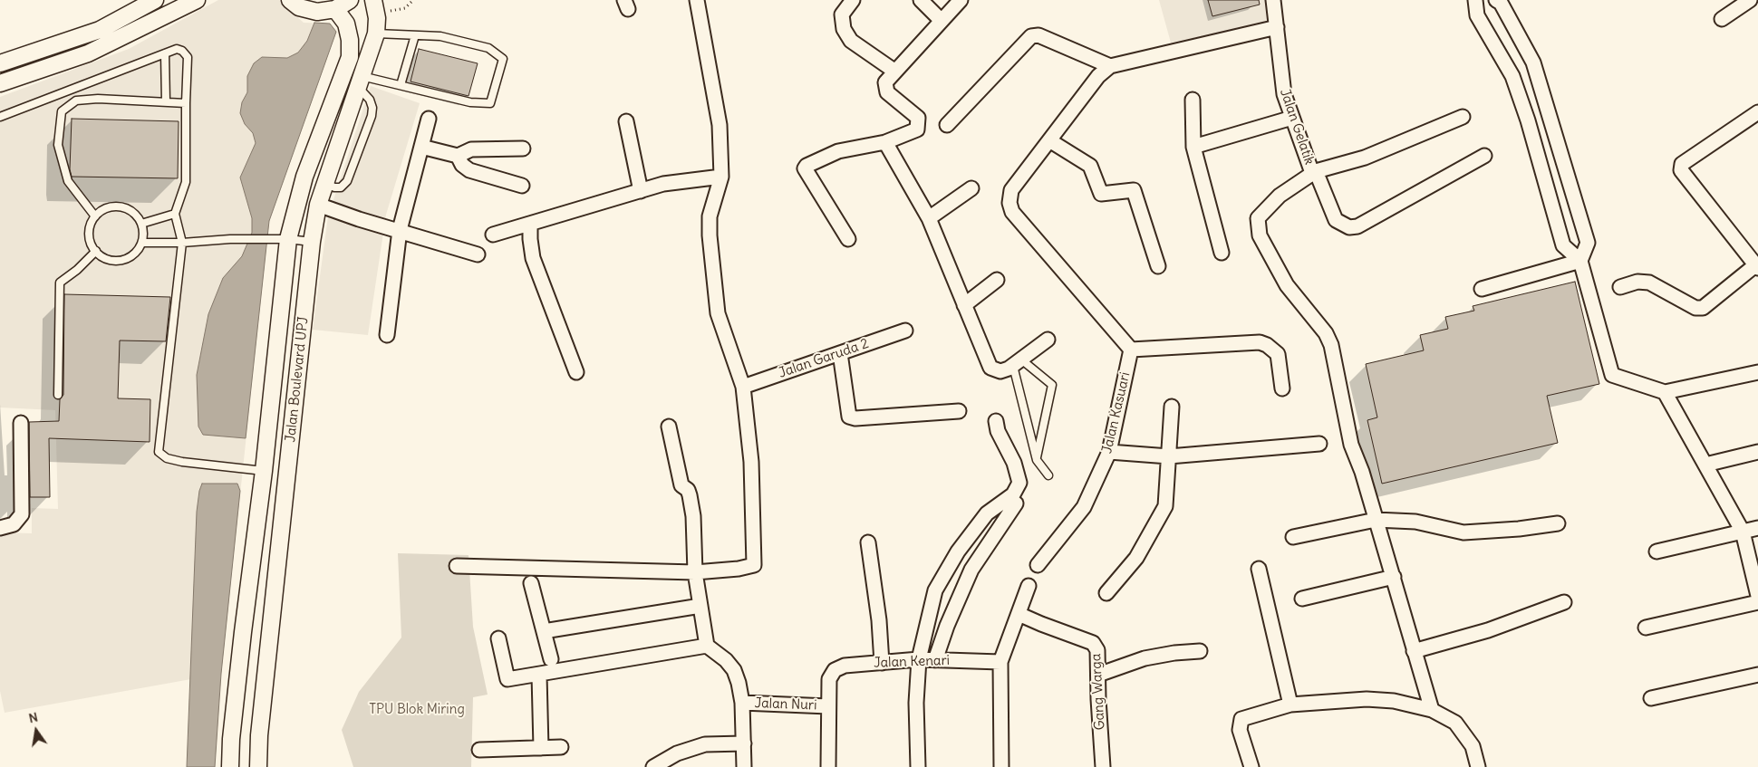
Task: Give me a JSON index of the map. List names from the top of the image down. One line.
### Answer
{"streets":{"street":["Jalan Gelatik","Jalan Garuda 2","Jalan Boulevard UPJ","Jalan Kasuari","Jalan Kenari","Gang Warga","Jalan Nuri"]},"crossings":[["Jalan Kenari","Jalan Nuri"]],"parks":["TPU Blok Miring"],"north":"top"}
